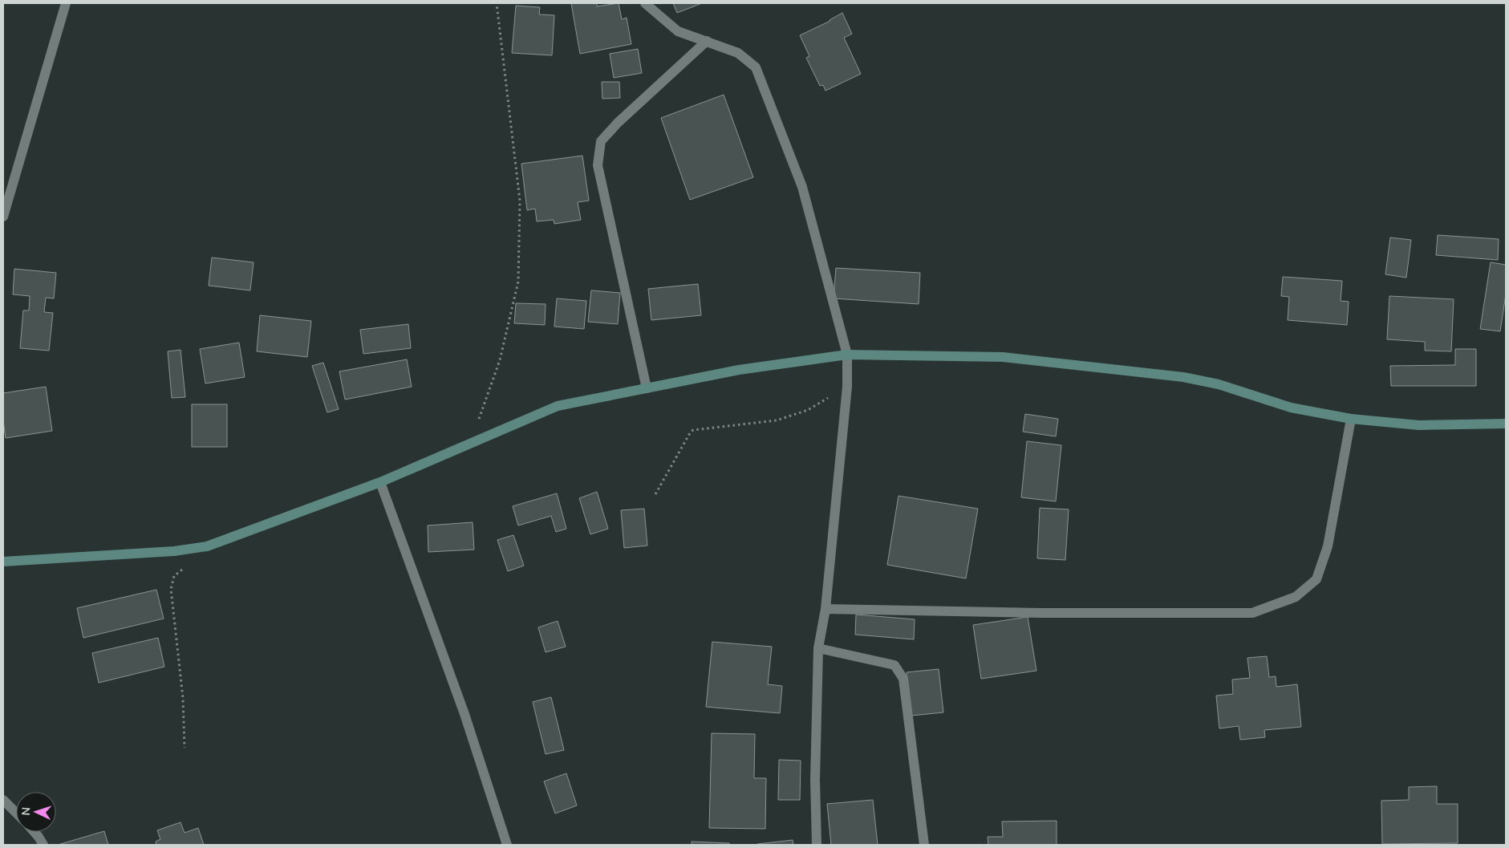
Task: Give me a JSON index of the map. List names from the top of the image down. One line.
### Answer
{"north":"left"}
